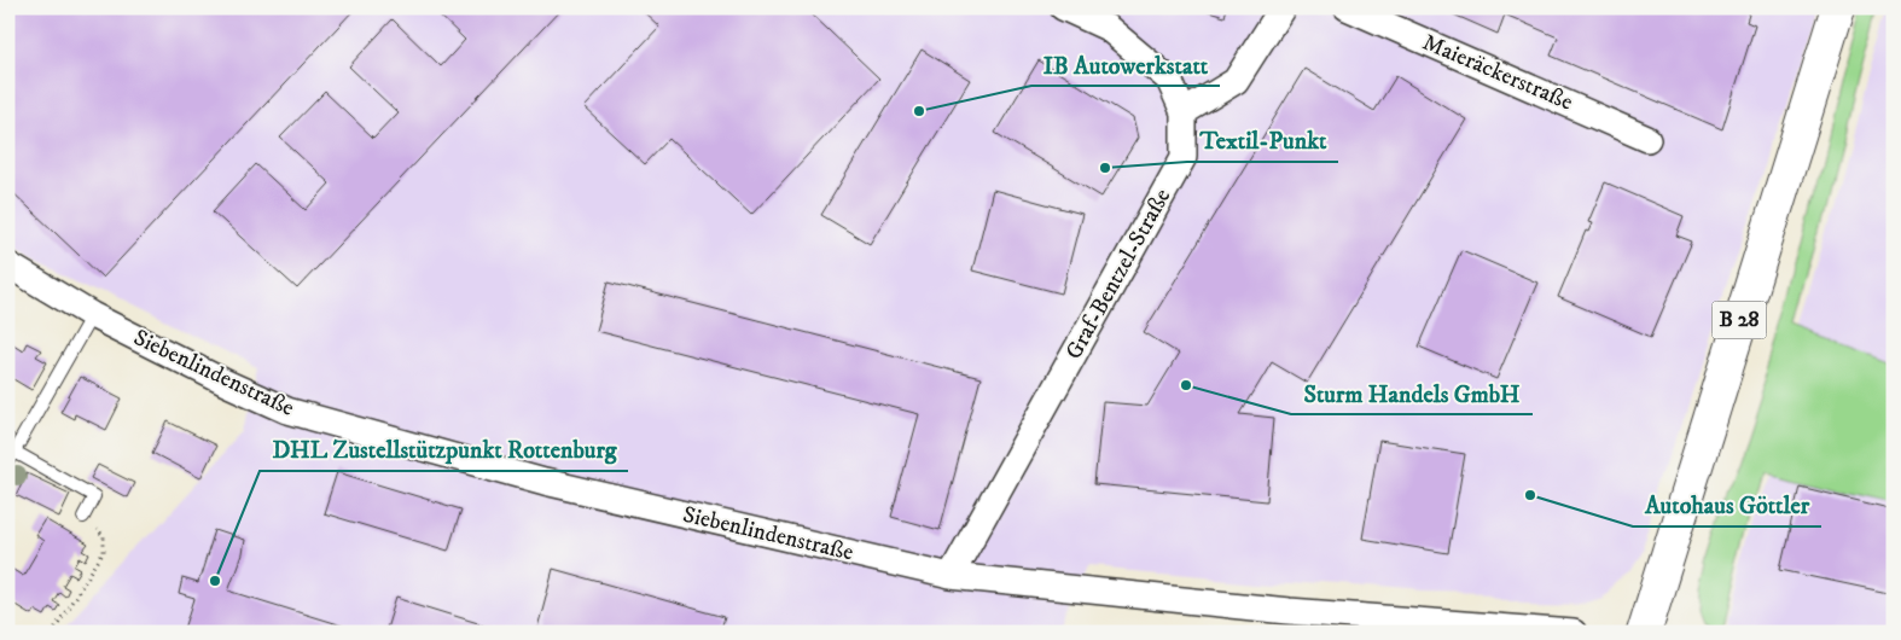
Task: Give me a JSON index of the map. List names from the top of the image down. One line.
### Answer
{"streets":{"main road":["B 28"],"street":["Maieräckerstraße","Graf-Bentzel-Straße","Siebenlindenstraße"]},"crossings":[["Graf-Bentzel-Straße","Siebenlindenstraße"]],"places":["IB Autowerkstatt","Textil-Punkt","Sturm Handels GmbH","Autohaus Göttler","DHL Zustellstützpunkt Rottenburg"]}
